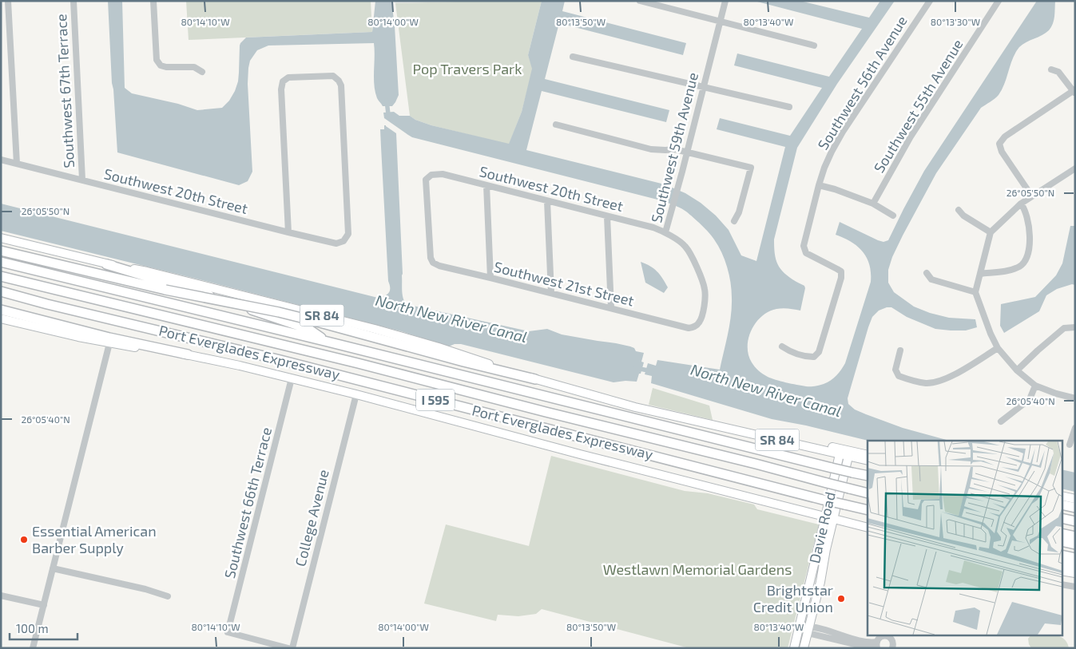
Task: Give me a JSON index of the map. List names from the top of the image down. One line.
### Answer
{"streets":{"highway":["Port Everglades Expressway","I 595"],"main road":["SR 84","Davie Road"],"street":["Southwest 56th Avenue","Southwest 67th Terrace","Southwest 55th Avenue","Southwest 59th Avenue","Southwest 20th Street","Southwest 21st Street","Southwest 66th Terrace","College Avenue"]},"crossings":[["Southwest 67th Terrace","Southwest 20th Street"],["Southwest 59th Avenue","Southwest 20th Street"],["Southwest 59th Avenue","Southwest 21st Street"],["Southwest 20th Street","Southwest 21st Street"],["SR 84","Davie Road"]],"water":["North New River Canal"],"parks":["Pop Travers Park","Westlawn Memorial Gardens"],"places":["Essential American Barber Supply","Brightstar Credit Union"],"scale_bar":"100 m","coordinates":["80°14'10\"W","80°14'00\"W","80°13'50\"W","80°13'40\"W","80°13'30\"W","26°05'50\"N","26°05'40\"N"]}
